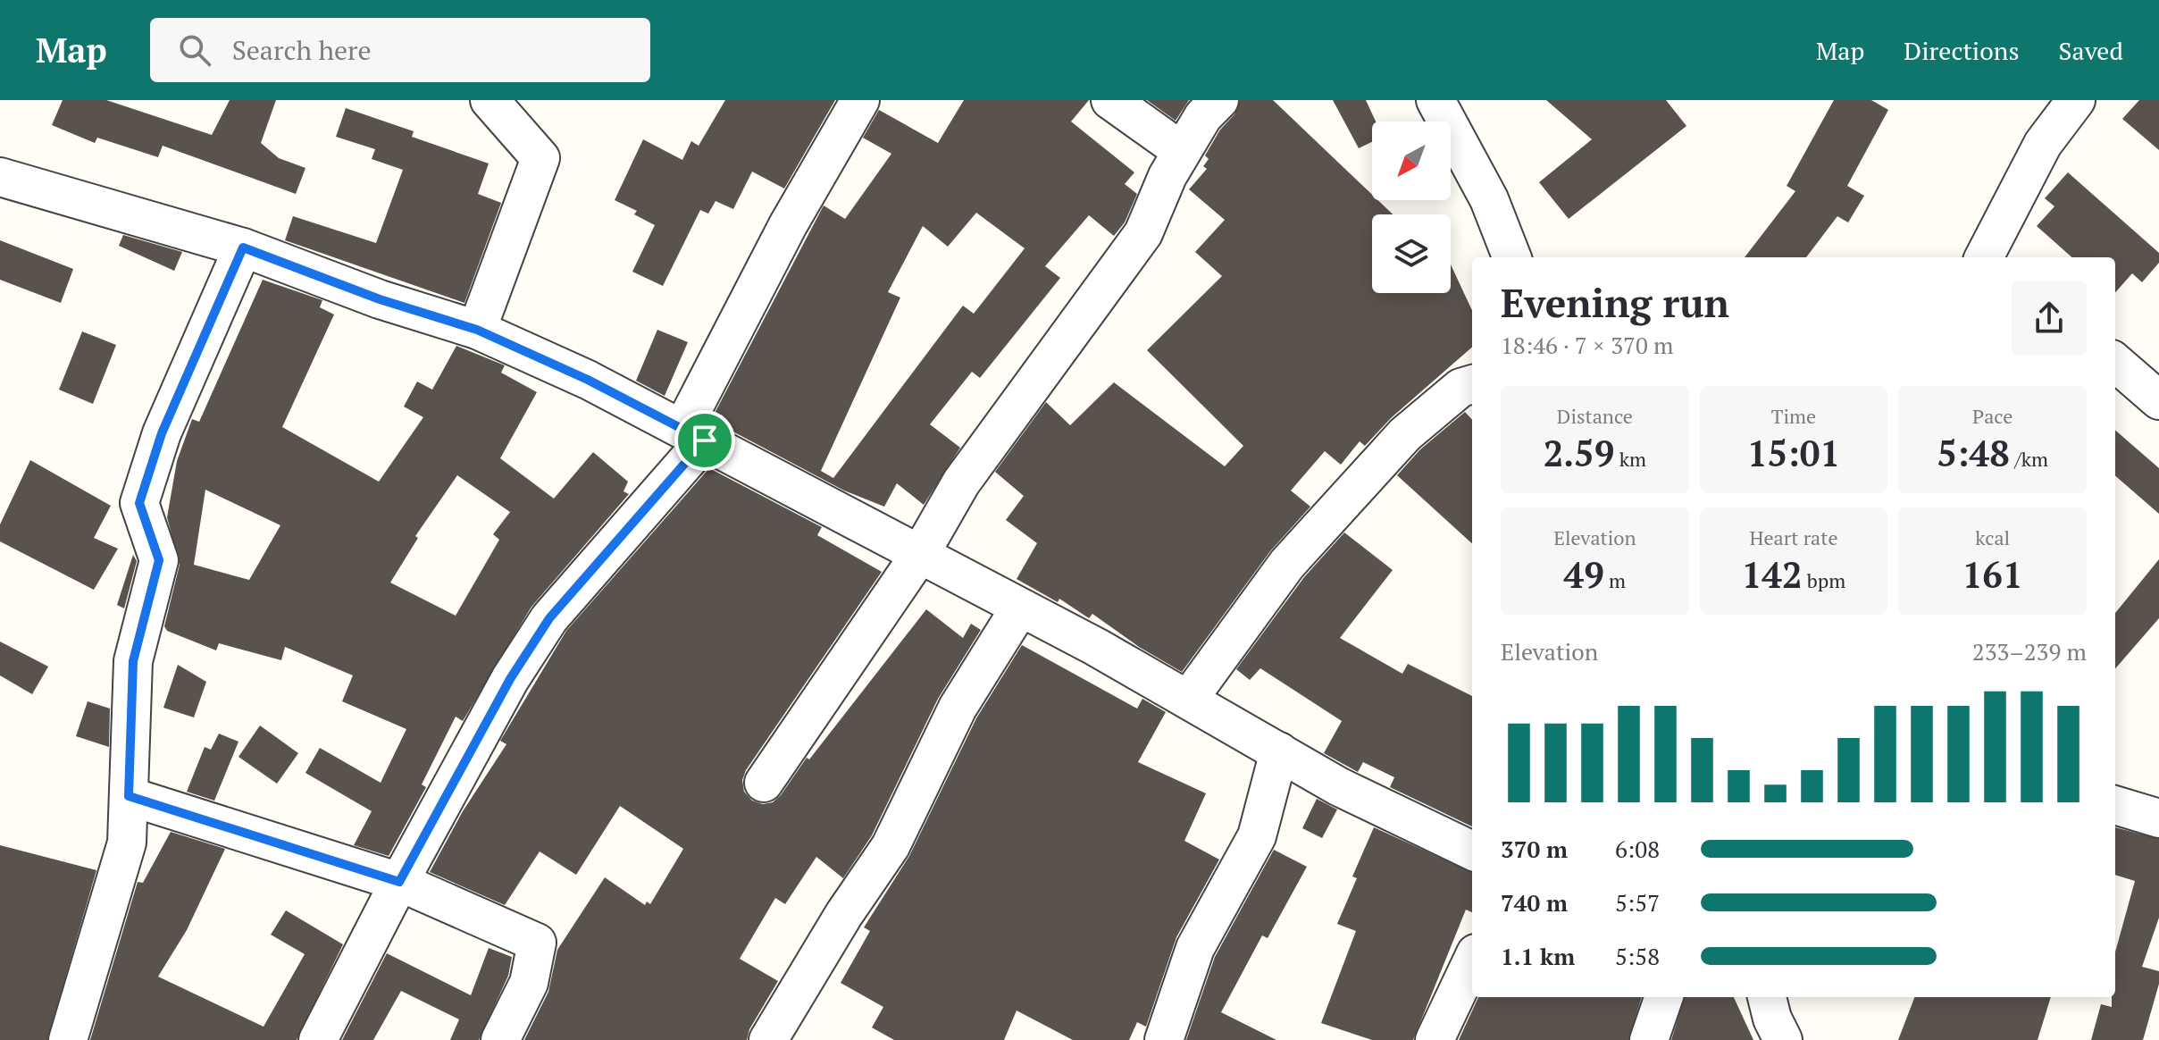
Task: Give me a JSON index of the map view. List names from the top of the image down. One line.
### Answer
{"north":"bottom left","page":{"header":"Map","search":"Search here","nav":["Map","Directions","Saved"],"heading":["Evening run","18:46 · 7 × 370 m"],"stats":[["Distance","2.59 km"],["Time","15:01"],["Pace","5:48 /km"],["Elevation","49 m"],["Heart rate","142 bpm"],["kcal","161"]],"chart":["Elevation","233–239 m"],"list":[{"name":"370 m","note":"6:08"},{"name":"740 m","note":"5:57"},{"name":"1.1 km","note":"5:58"}]}}
